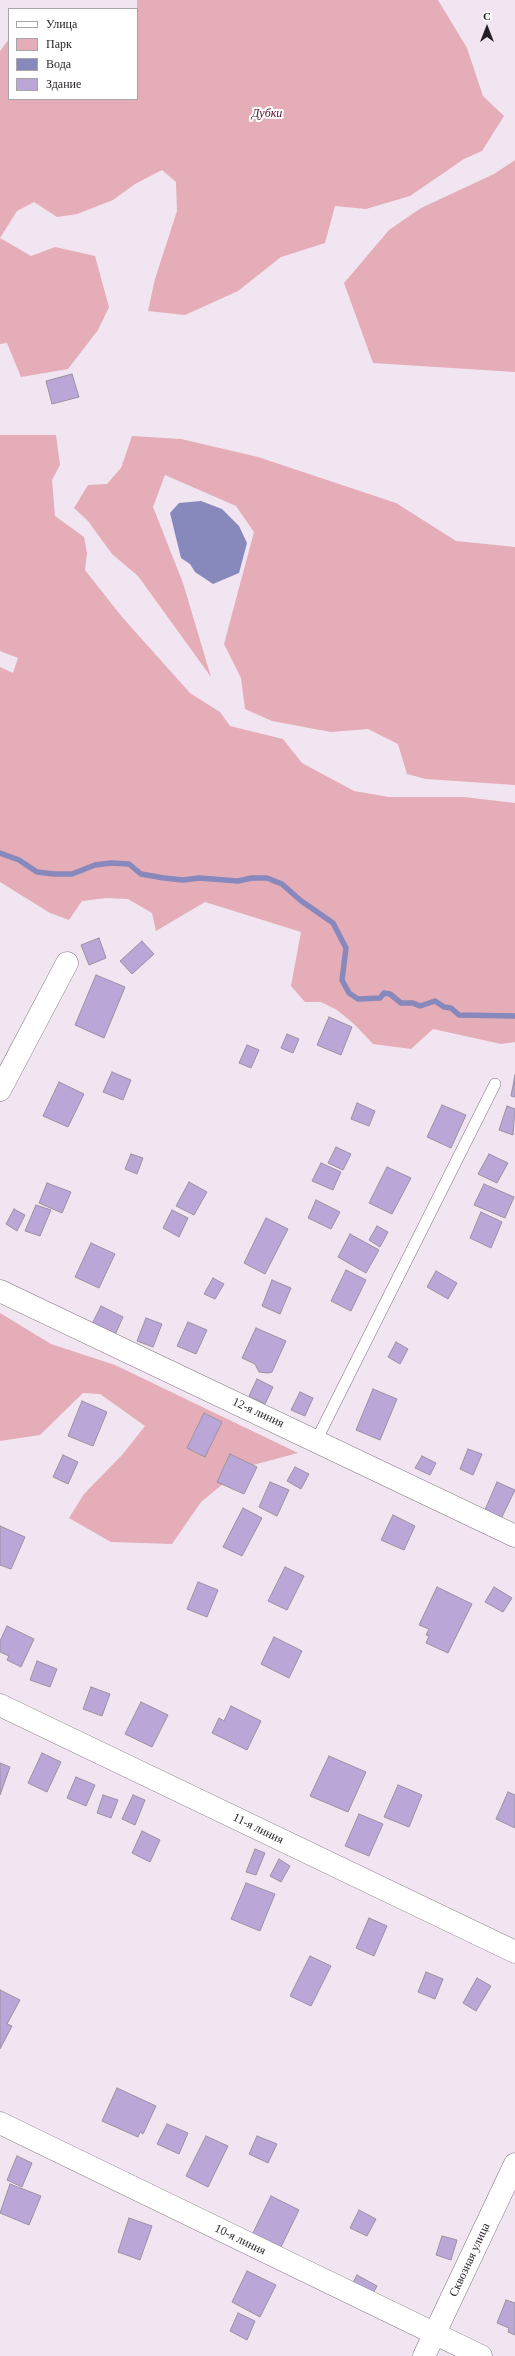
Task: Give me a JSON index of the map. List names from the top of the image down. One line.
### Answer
{"streets":{"street":["12-я линия","11-я линия","10-я линия","Сквозная улица"]},"crossings":[["10-я линия","Сквозная улица"]],"parks":["Дубки"],"legend":["Улица","Парк","Вода","Здание"],"north":"top"}
